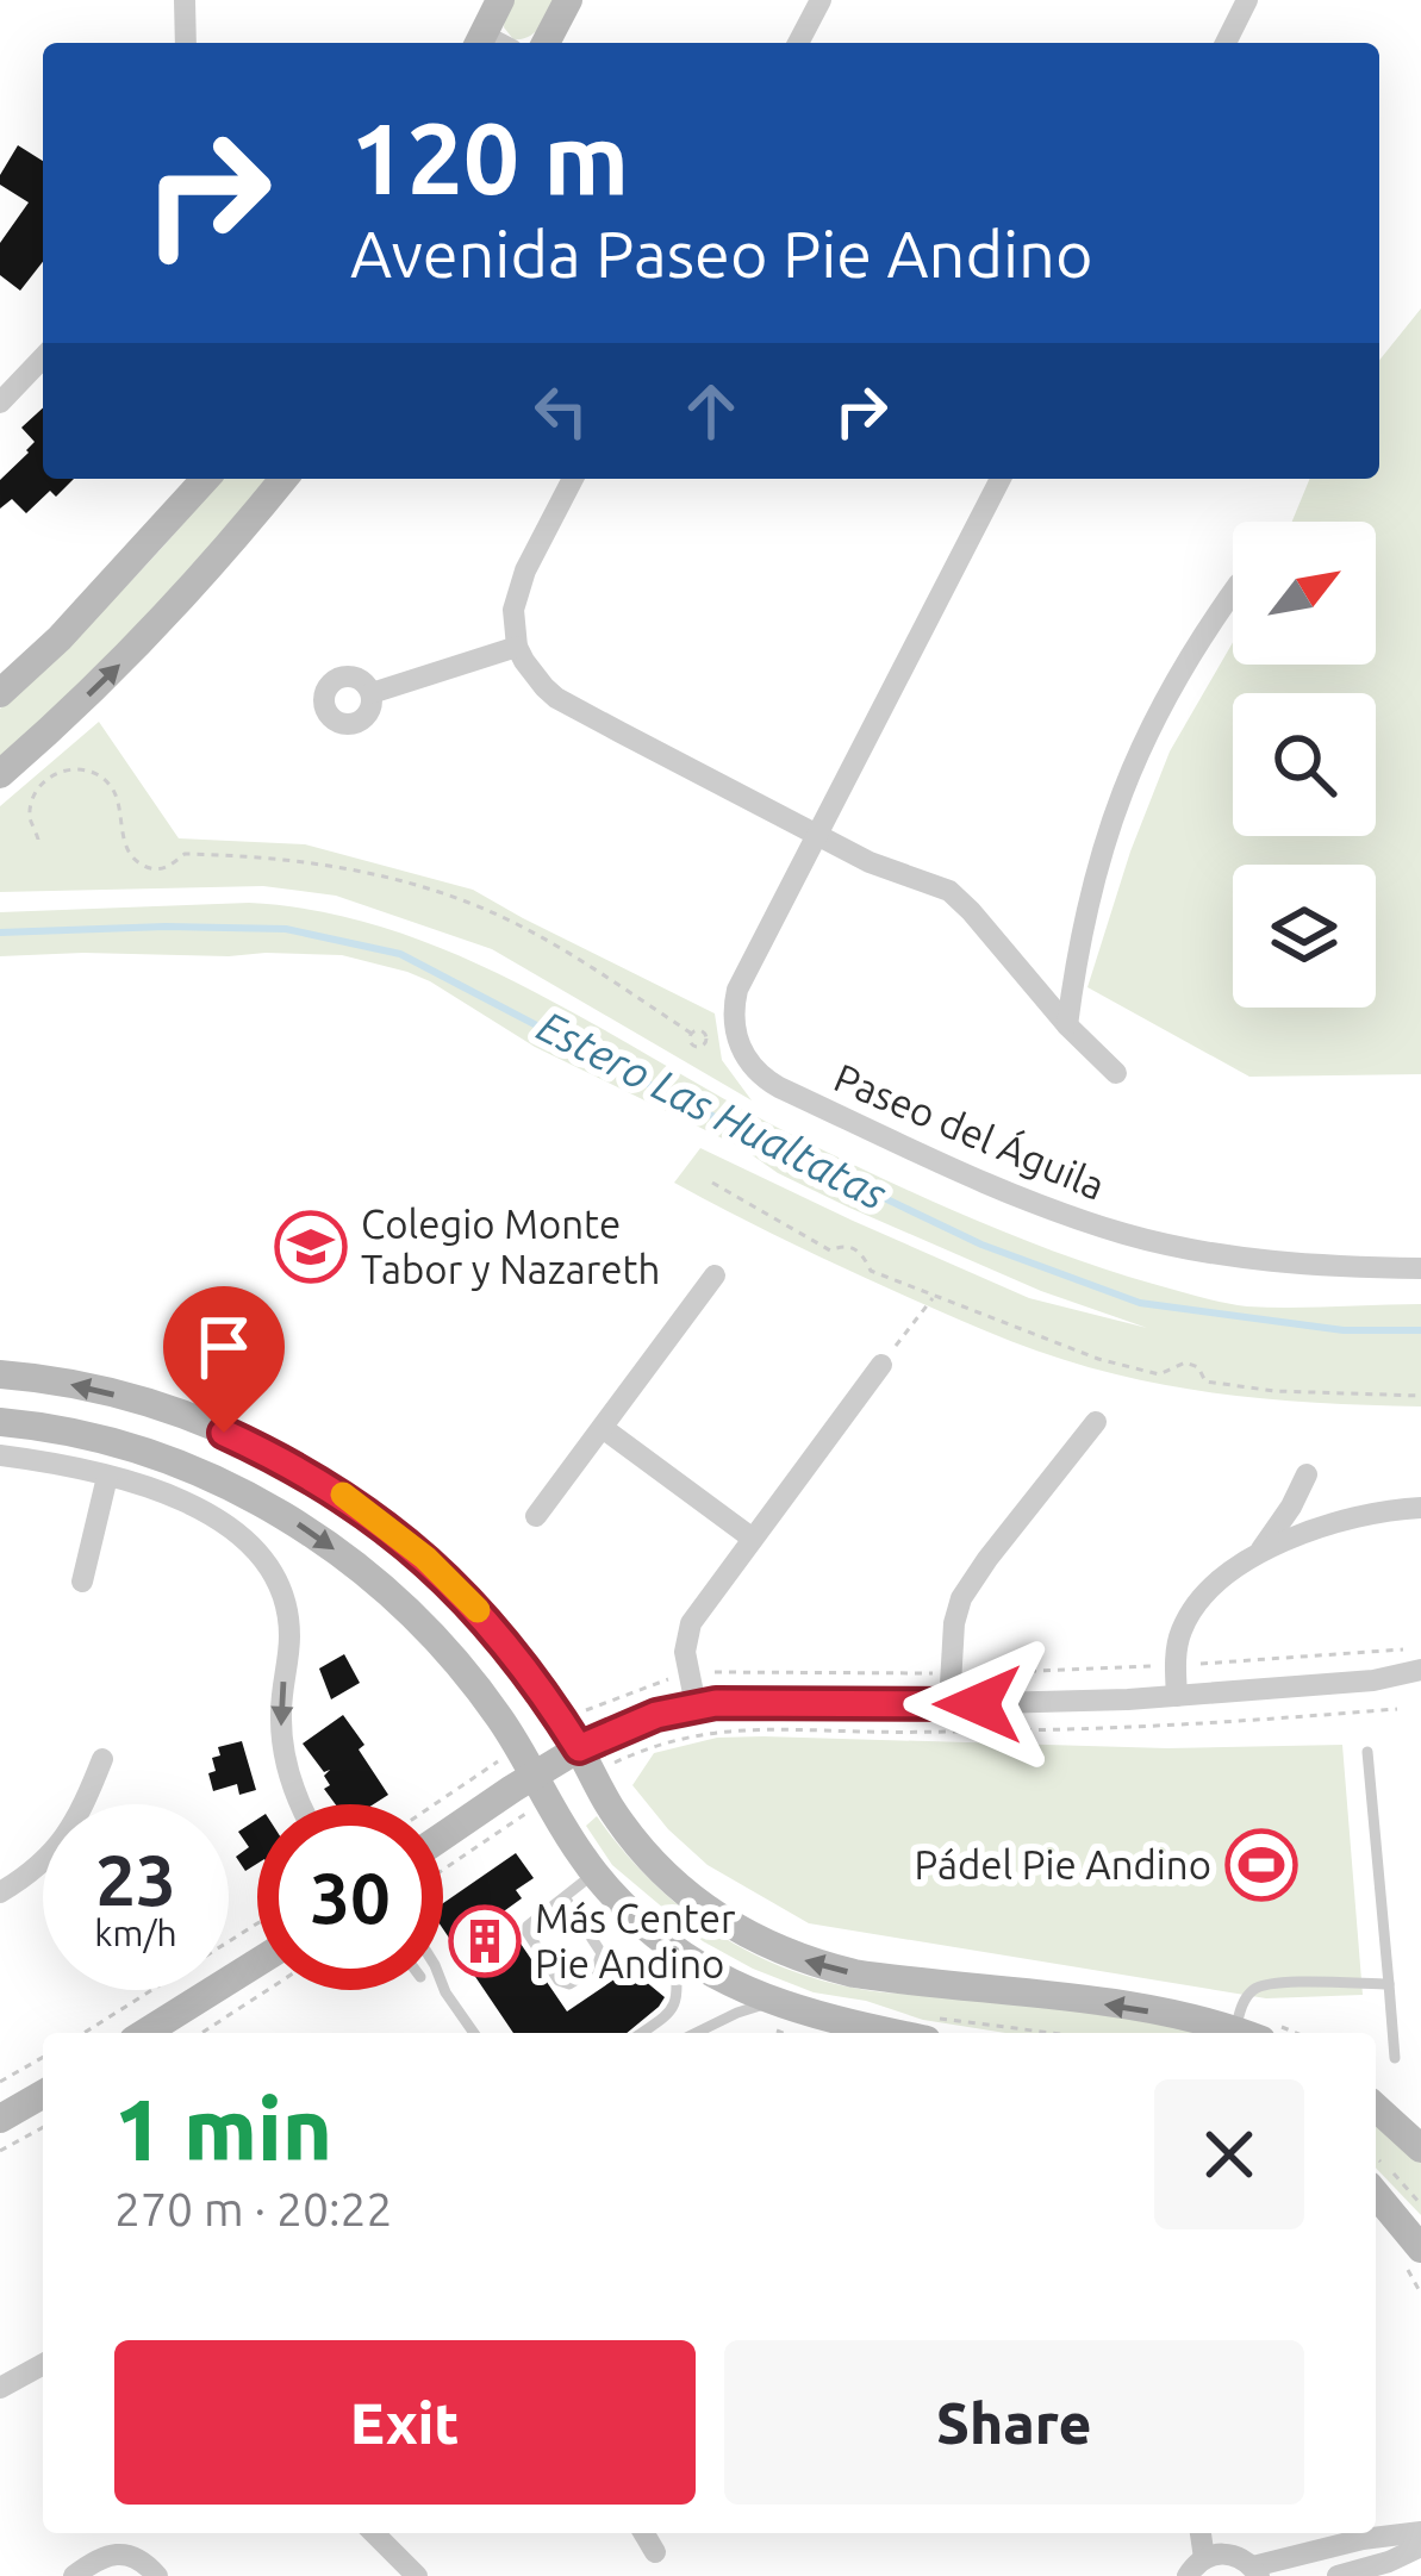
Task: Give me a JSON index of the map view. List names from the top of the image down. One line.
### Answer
{"streets":{"street":["Paseo del Águila"]},"water":["Estero Las Hualtatas"],"places":{"school or university":["Colegio Monte Tabor y Nazareth"],"sports":["Pádel Pie Andino"],"building":["Más Center Pie Andino"]},"north":"top right","page":{"turn":["120 m","Avenida Paseo Pie Andino"],"speed":"23 km/h","limit":"30","heading":["1 min","270 m · 20:22"],"buttons":["Exit","Share"]}}
